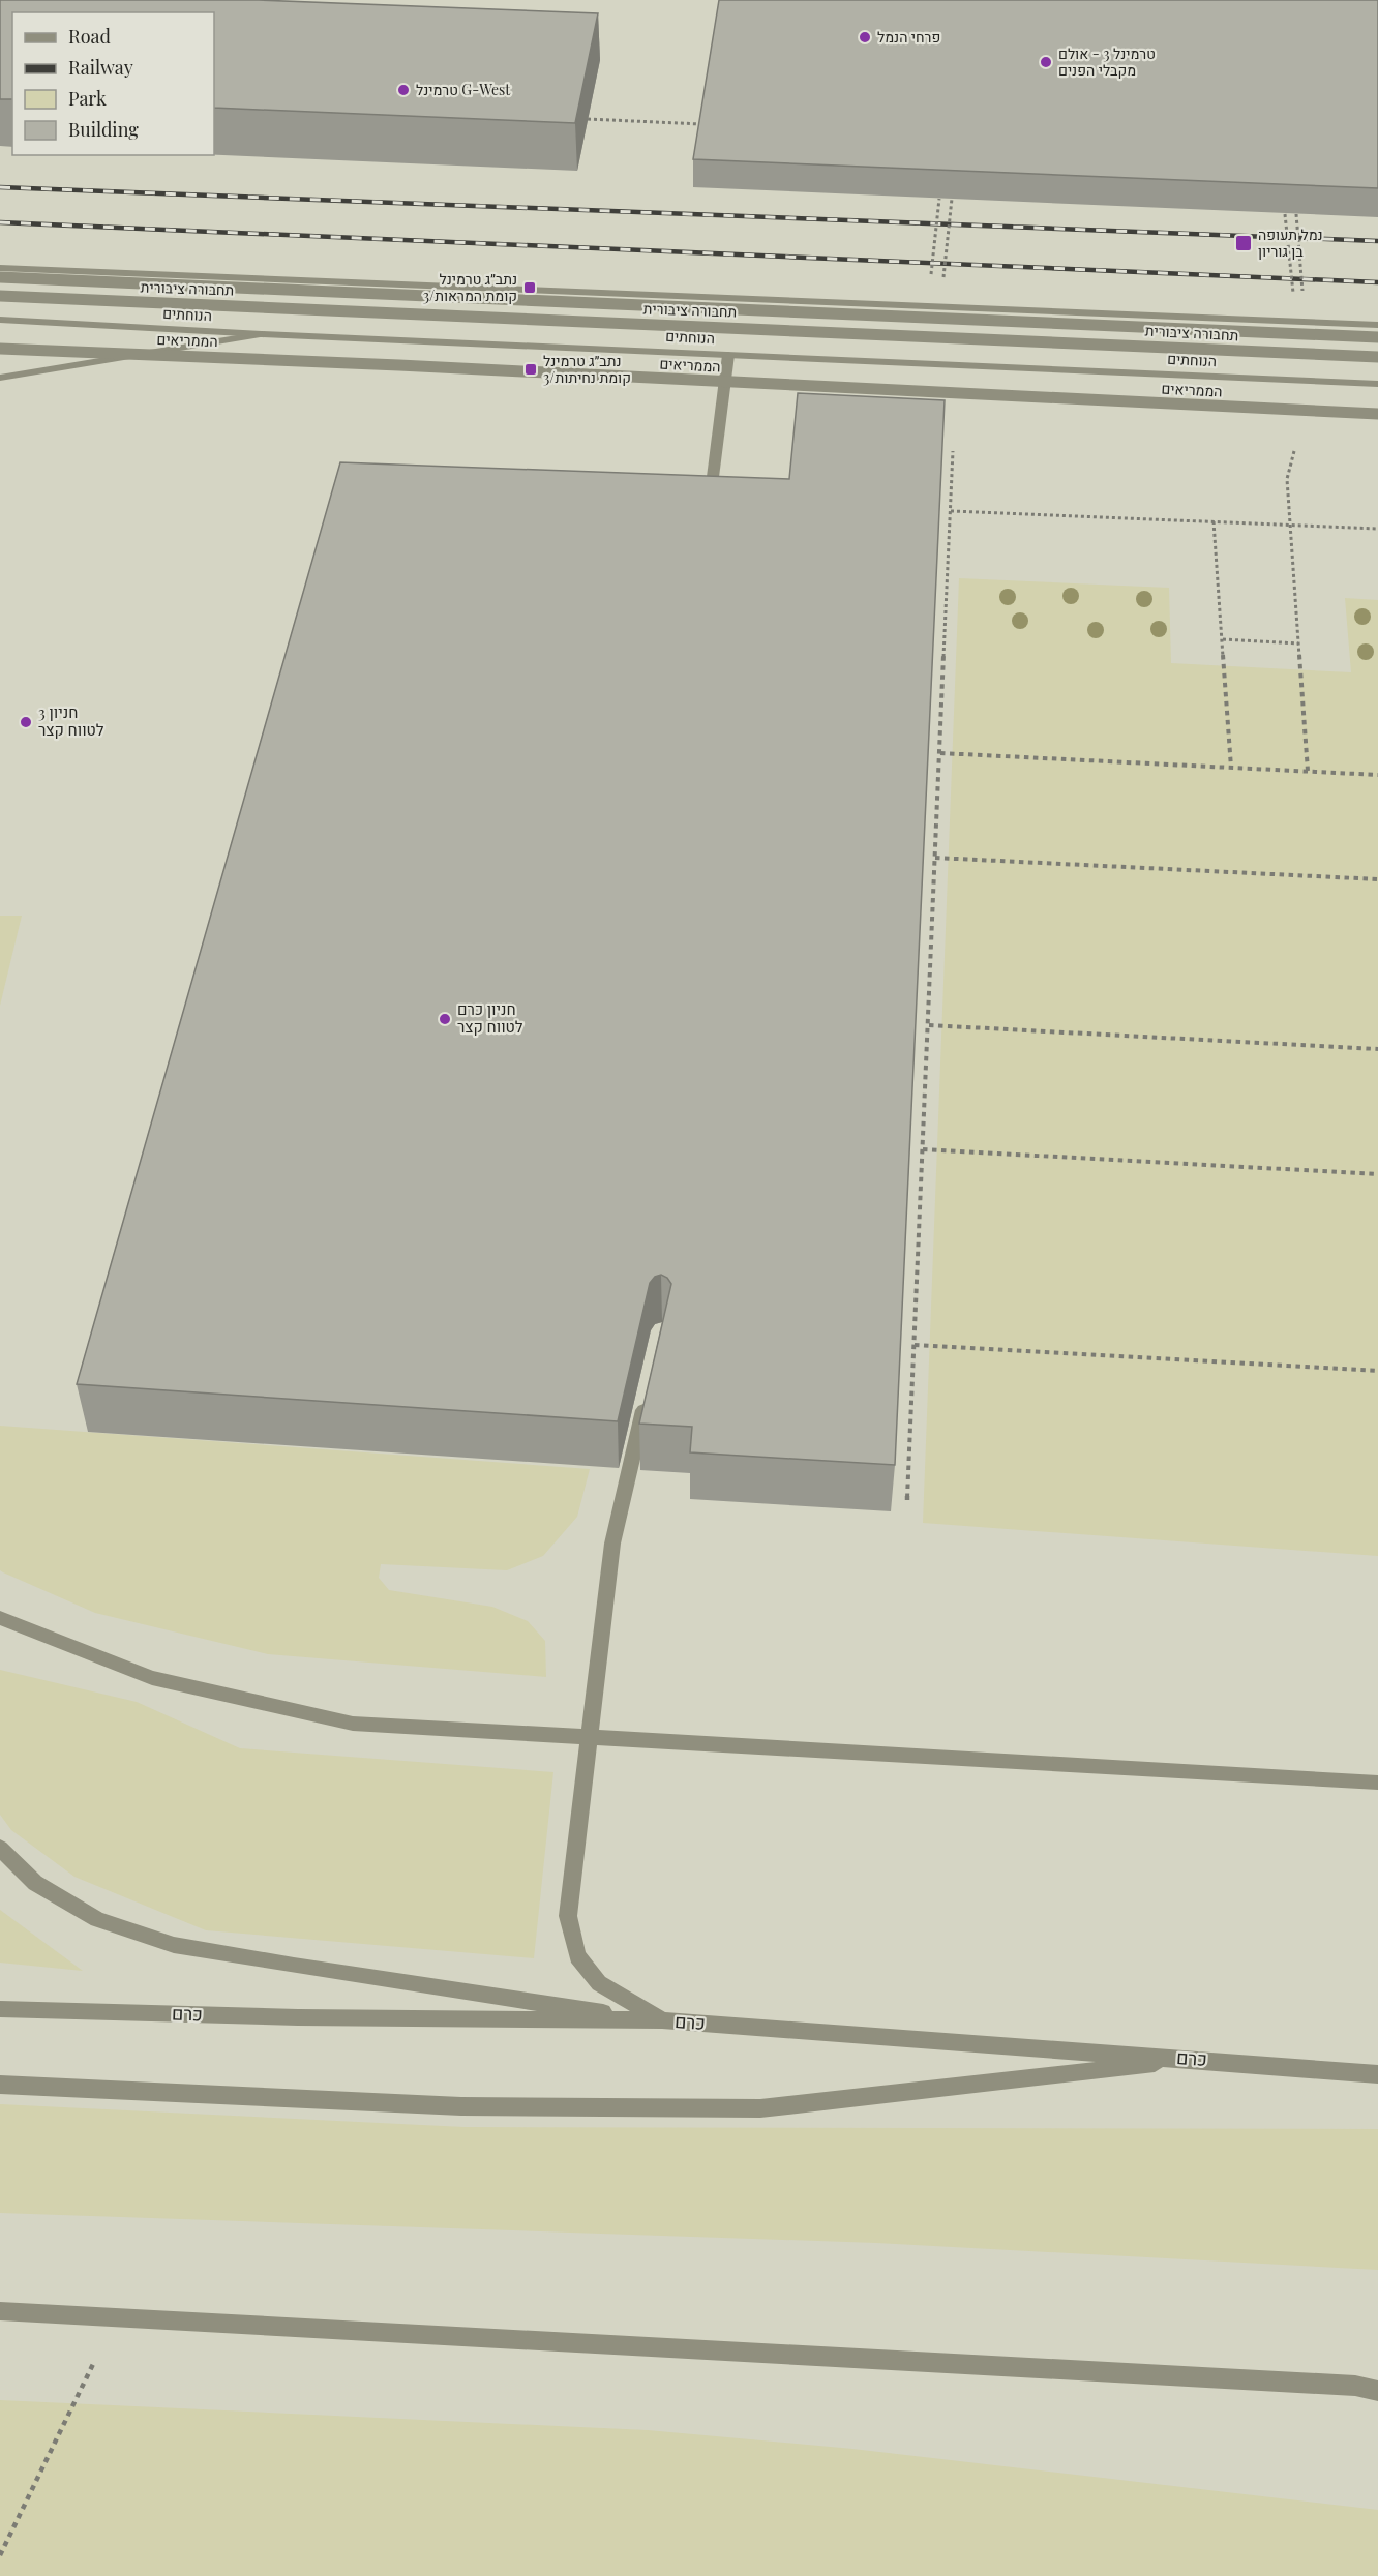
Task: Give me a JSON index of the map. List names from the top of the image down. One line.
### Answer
{"streets":{"street":["תחבורה ציבורית","הנוחתים","הממריאים","כרם"]},"places":{"other":["פרחי הנמל","טרמינל 3 - אולם מקבלי הפנים","טרמינל G-West","חניון 3 לטווח קצר","חניון כרם לטווח קצר"],"transit":["נמל תעופה בן גוריון","נתב״ג טרמינל 3/קומת המראות","נתב״ג טרמינל 3/קומת נחיתות"]},"legend":["Road","Railway","Park","Building"]}
